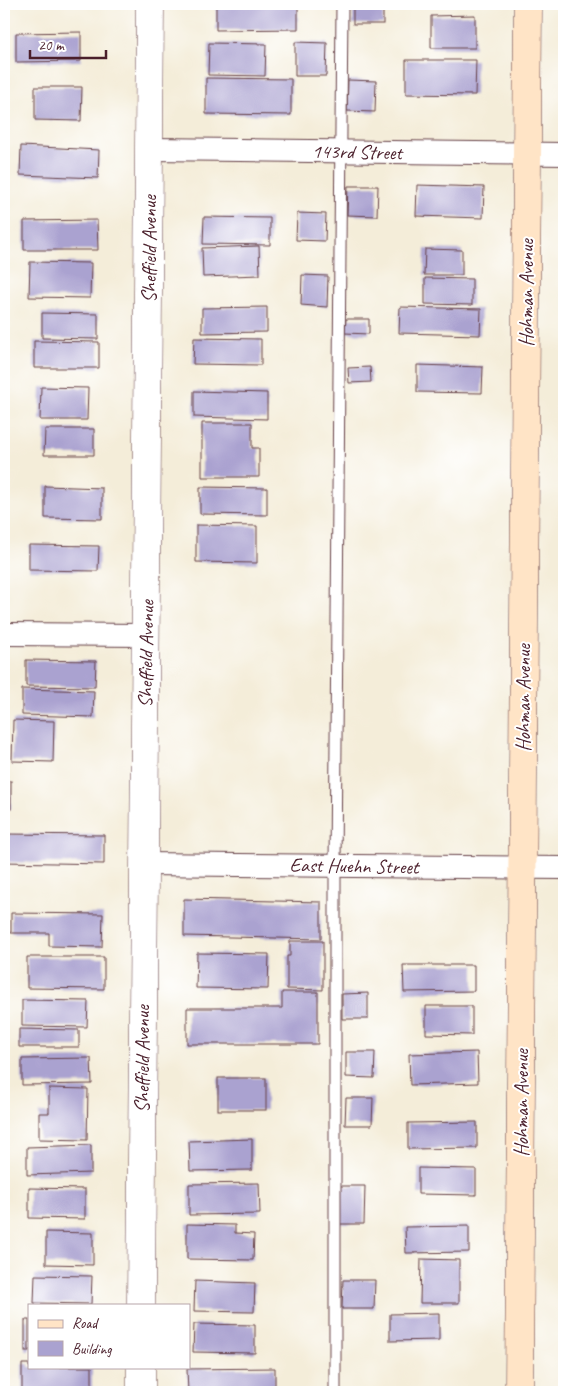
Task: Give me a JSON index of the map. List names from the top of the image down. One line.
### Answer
{"streets":{"main road":["Hohman Avenue"],"street":["143rd Street","Sheffield Avenue","East Huehn Street"]},"crossings":[["143rd Street","Sheffield Avenue"],["143rd Street","Hohman Avenue"],["Sheffield Avenue","East Huehn Street"],["Hohman Avenue","East Huehn Street"]],"legend":["Road","Building"],"scale_bar":"20 m"}
